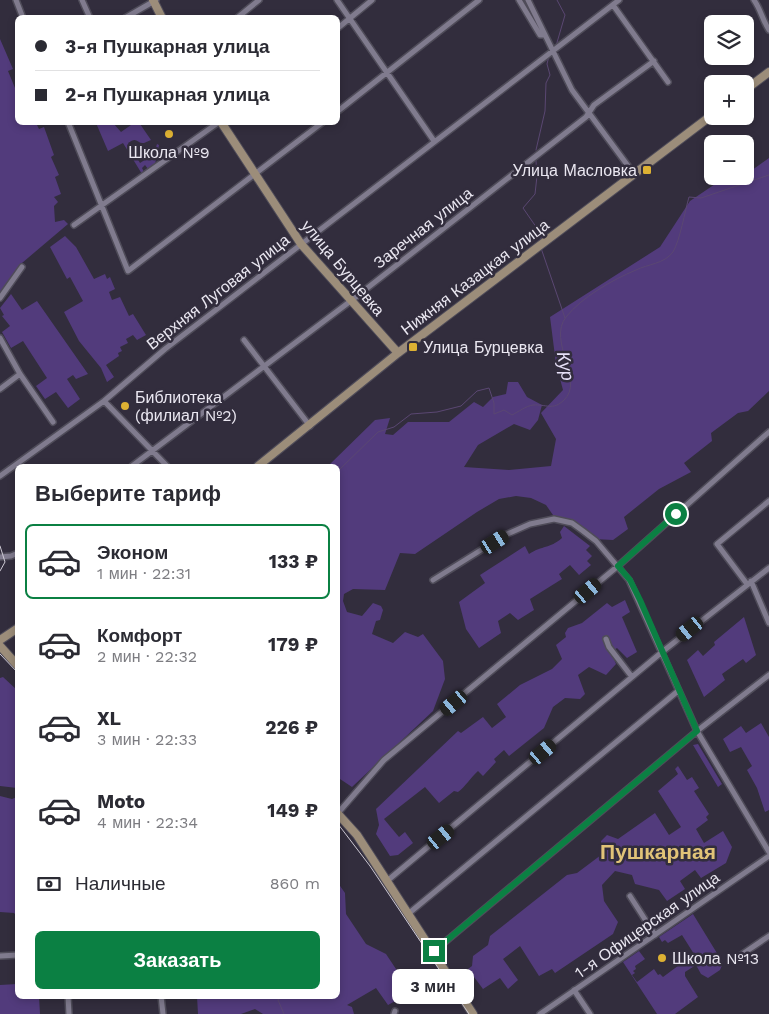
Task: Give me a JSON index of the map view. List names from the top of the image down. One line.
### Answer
{"streets":{"street":["Заречная улица","улица Бурцевка","Нижняя Казацкая улица","Верхняя Луговая улица","1-я Офицерская улица"]},"crossings":[["Заречная улица","улица Бурцевка"],["улица Бурцевка","Нижняя Казацкая улица"],["улица Бурцевка","Верхняя Луговая улица"]],"districts":["Пушкарная"],"water":["Кур"],"places":{"other":["Школа №9","Библиотека (филиал №2)","Школа №13"],"transit":["Улица Масловка","Улица Бурцевка"]},"page":{"map_buttons":["+","−"],"banner":["3-я Пушкарная улица","2-я Пушкарная улица"],"heading":"Выберите тариф","list":[{"name":"Эконом","note":"1 мин · 22:31","value":"133 ₽"},{"name":"Комфорт","note":"2 мин · 22:32","value":"179 ₽"},{"name":"XL","note":"3 мин · 22:33","value":"226 ₽"},{"name":"Moto","note":"4 мин · 22:34","value":"149 ₽"}],"pay":["Наличные","860 m"],"buttons":"Заказать","bubble":"3 мин"}}
